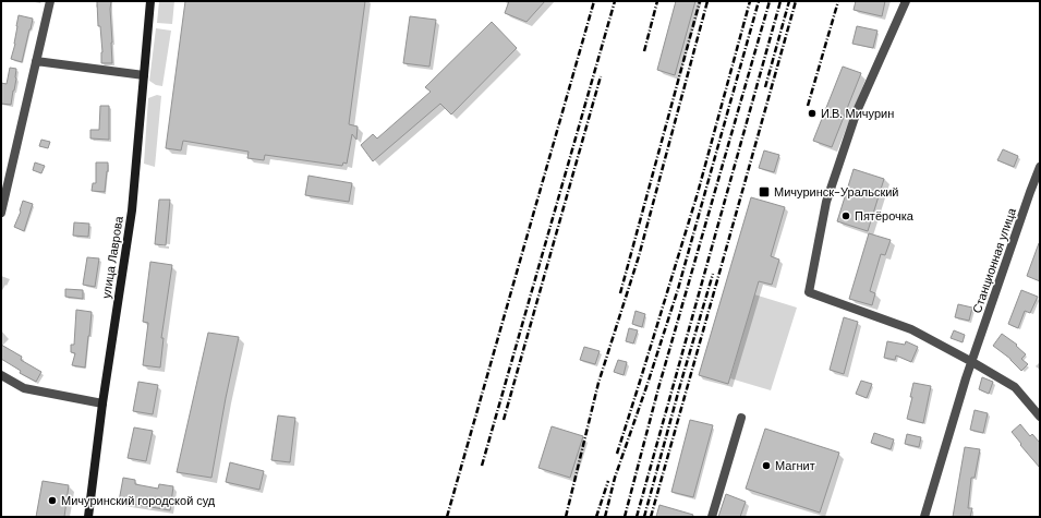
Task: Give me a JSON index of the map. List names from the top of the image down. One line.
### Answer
{"streets":{"main road":["улица Лаврова"],"street":["Станционная улица"]},"places":{"other":["И.В. Мичурин","Пятёрочка","Магнит","Мичуринский городской суд"],"transit":["Мичуринск-Уральский"]}}
